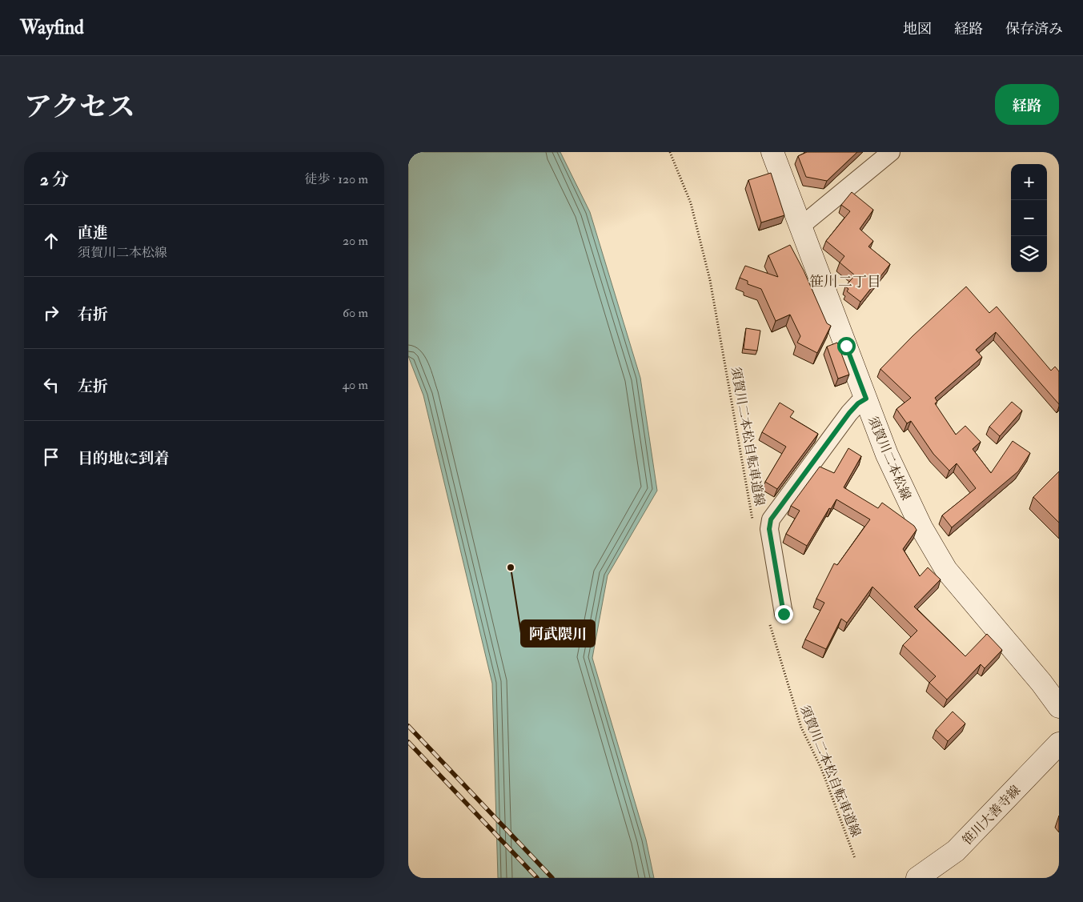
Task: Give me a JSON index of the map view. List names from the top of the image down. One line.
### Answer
{"streets":{"main road":["須賀川二本松線","笹川大善寺線"],"path":["須賀川二本松自転車道線"]},"districts":["笹川二丁目"],"places":["阿武隈川"],"page":{"header":"Wayfind","nav":["地図","経路","保存済み"],"title":"アクセス","buttons":"経路","heading":["2 分","徒歩 · 120 m"],"map_buttons":["+","−"],"list":[["直進","須賀川二本松線","20 m"],["右折","60 m"],["左折","40 m"],"目的地に到着"]}}
